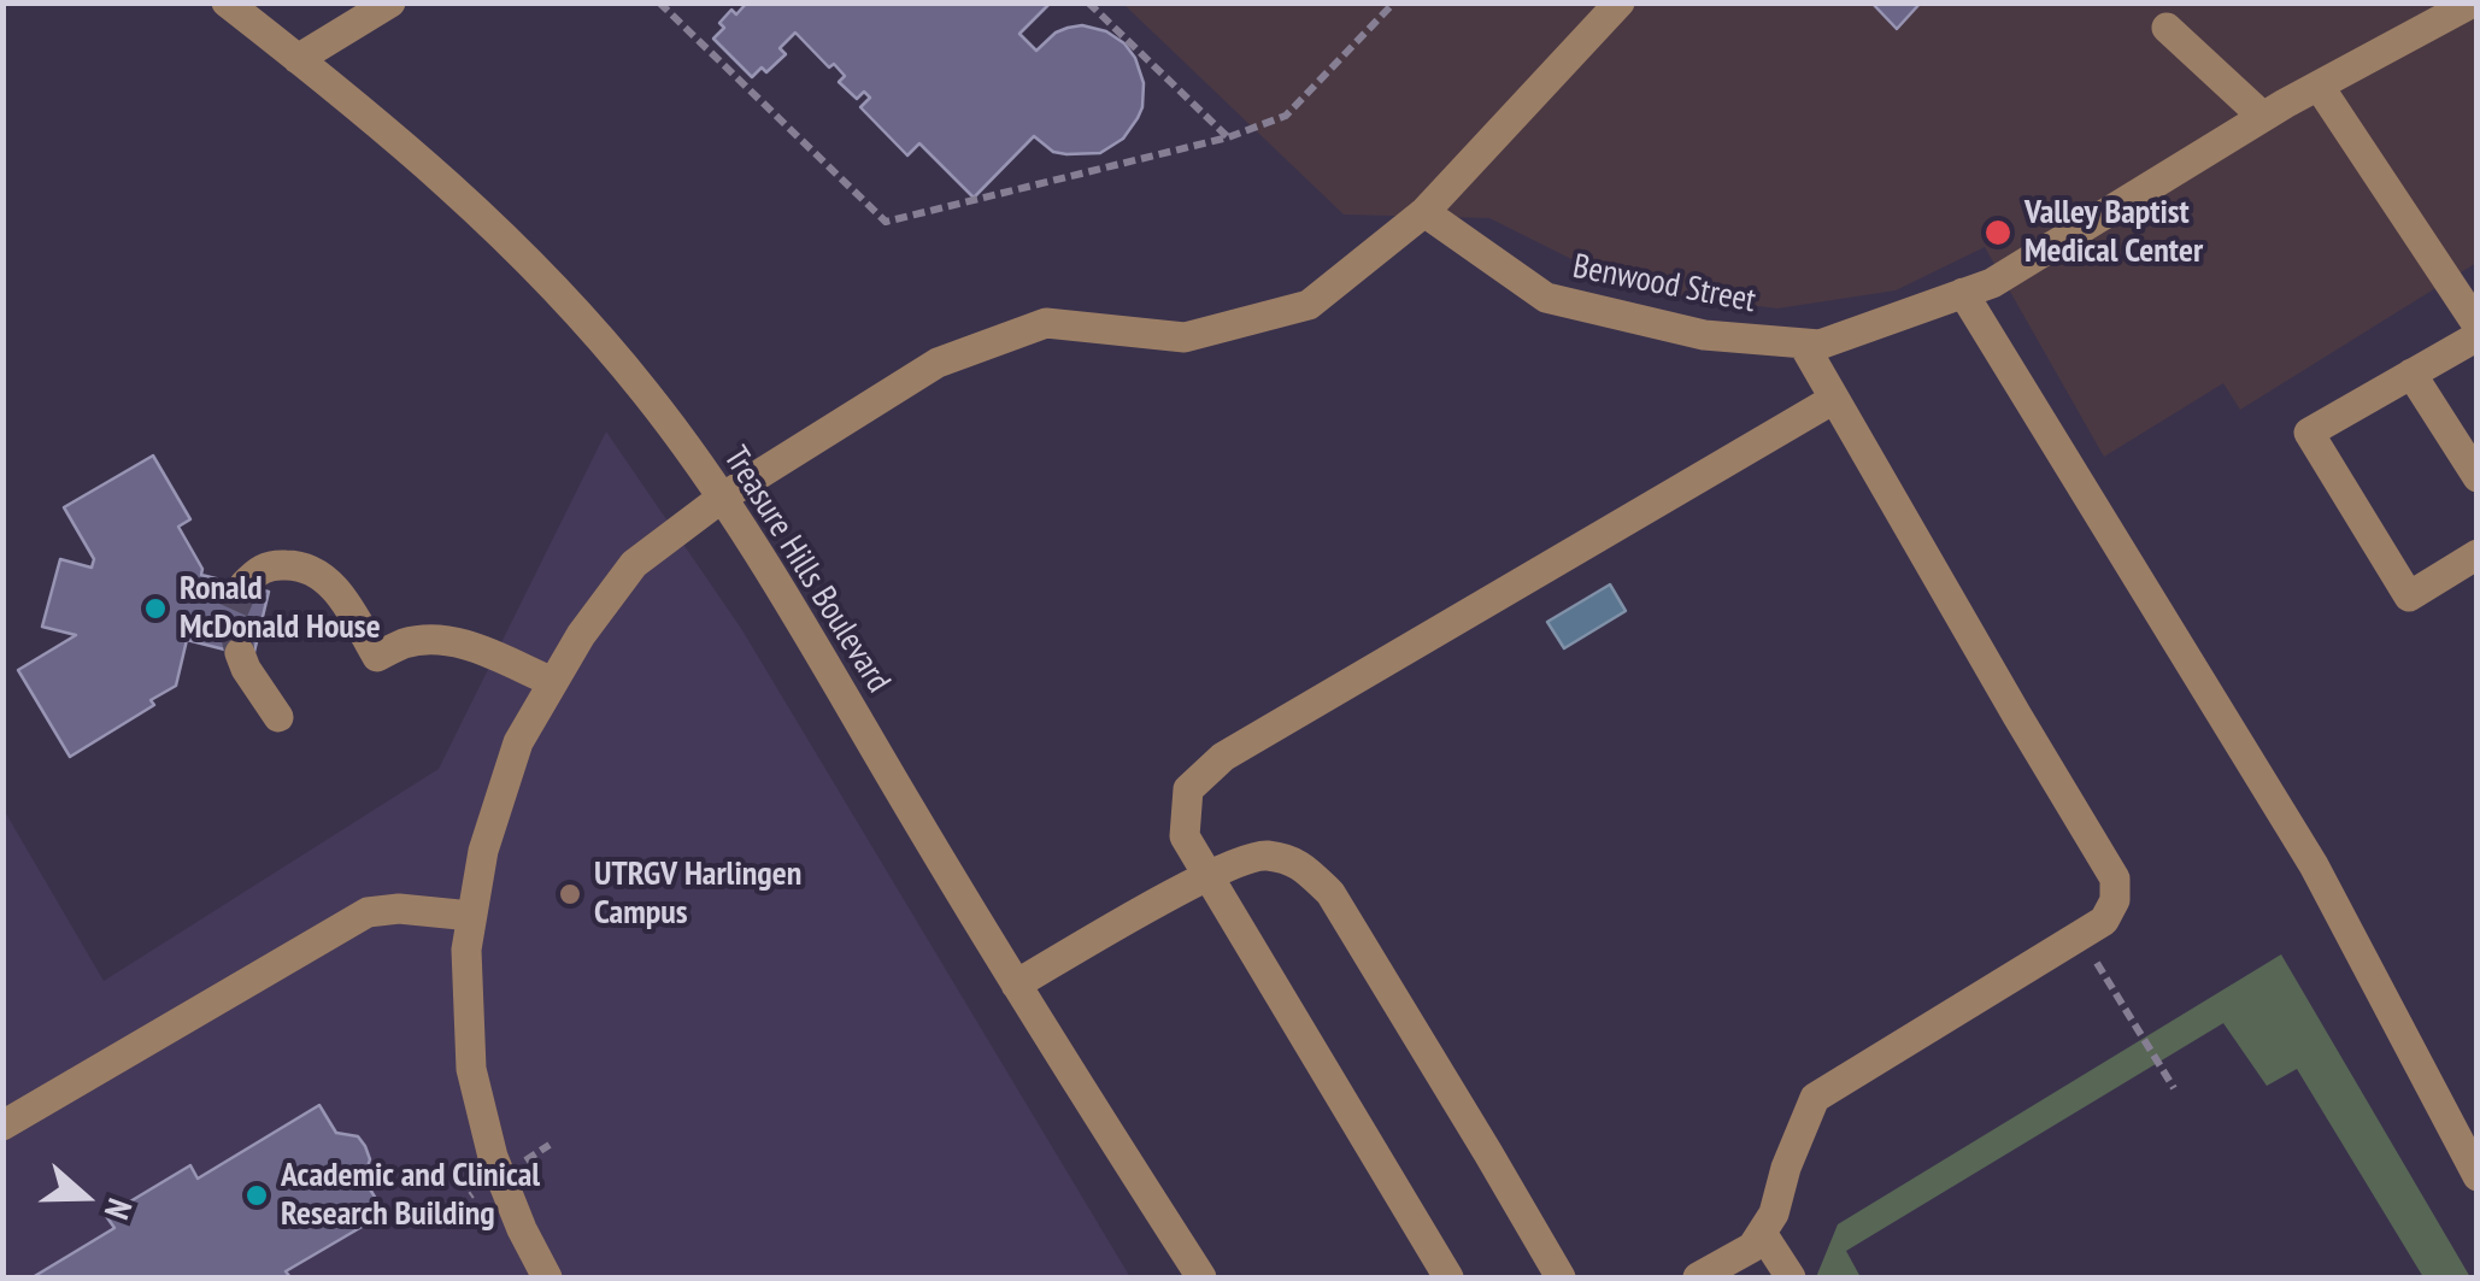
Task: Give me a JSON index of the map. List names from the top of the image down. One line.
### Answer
{"streets":{"street":["Benwood Street","Treasure Hills Boulevard"]},"places":["Valley Baptist Medical Center","Ronald McDonald House","UTRGV Harlingen Campus","Academic and Clinical Research Building"],"north":"right"}
